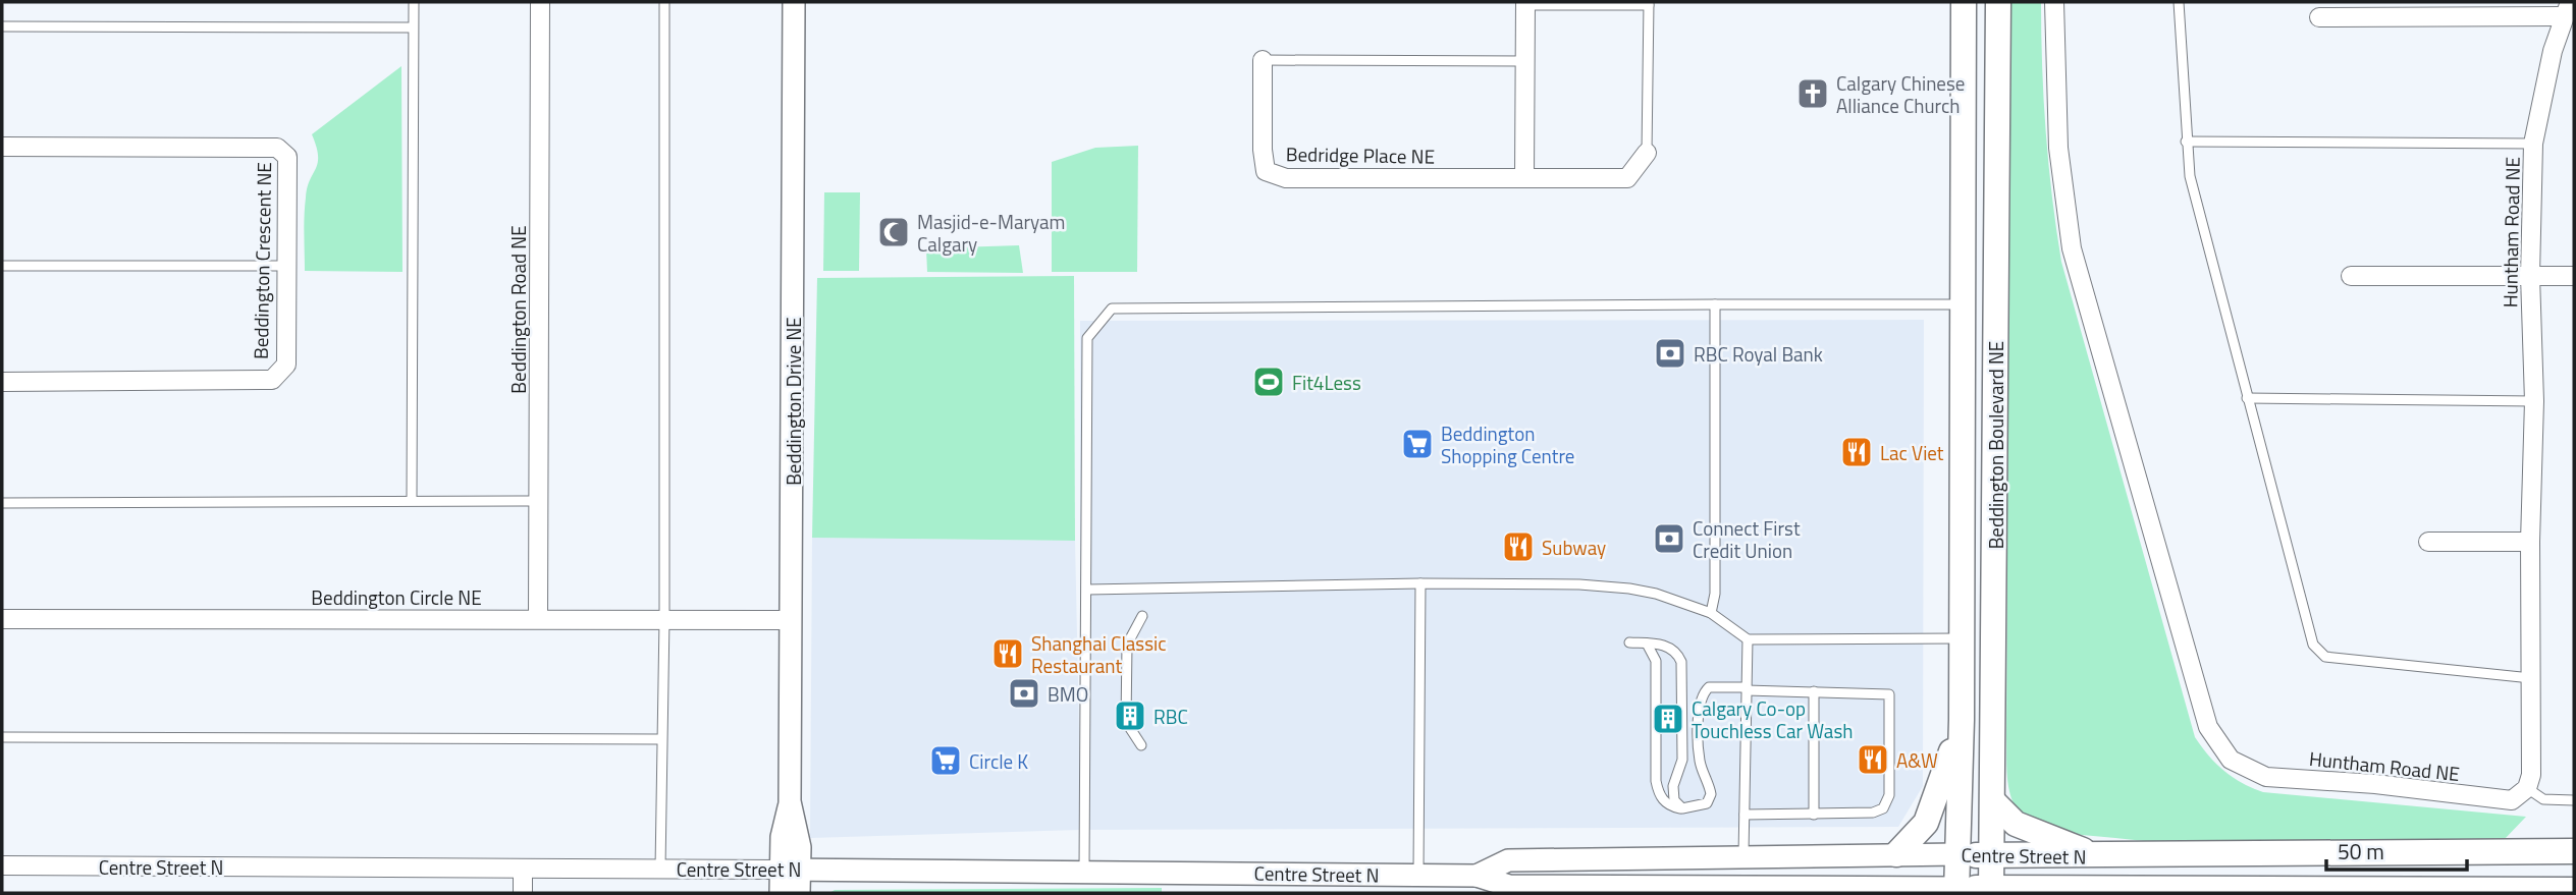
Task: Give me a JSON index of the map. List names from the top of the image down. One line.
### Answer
{"streets":{"main road":["Beddington Boulevard NE","Centre Street N"],"street":["Bedridge Place NE","Huntham Road NE","Beddington Crescent NE","Beddington Road NE","Beddington Drive NE","Beddington Circle NE"]},"crossings":[["Beddington Road NE","Beddington Circle NE"],["Beddington Drive NE","Beddington Circle NE"],["Beddington Drive NE","Centre Street N"],["Beddington Boulevard NE","Centre Street N"]],"places":{"church":["Calgary Chinese Alliance Church"],"mosque":["Masjid-e-Maryam Calgary"],"bank":["RBC Royal Bank","Connect First Credit Union","BMO"],"sports":["Fit4Less"],"supermarket":["Beddington Shopping Centre","Circle K"],"restaurant":["Lac Viet","Subway","Shanghai Classic Restaurant","A&W"],"building":["RBC","Calgary Co-op Touchless Car Wash"]},"scale_bar":"50 m"}
